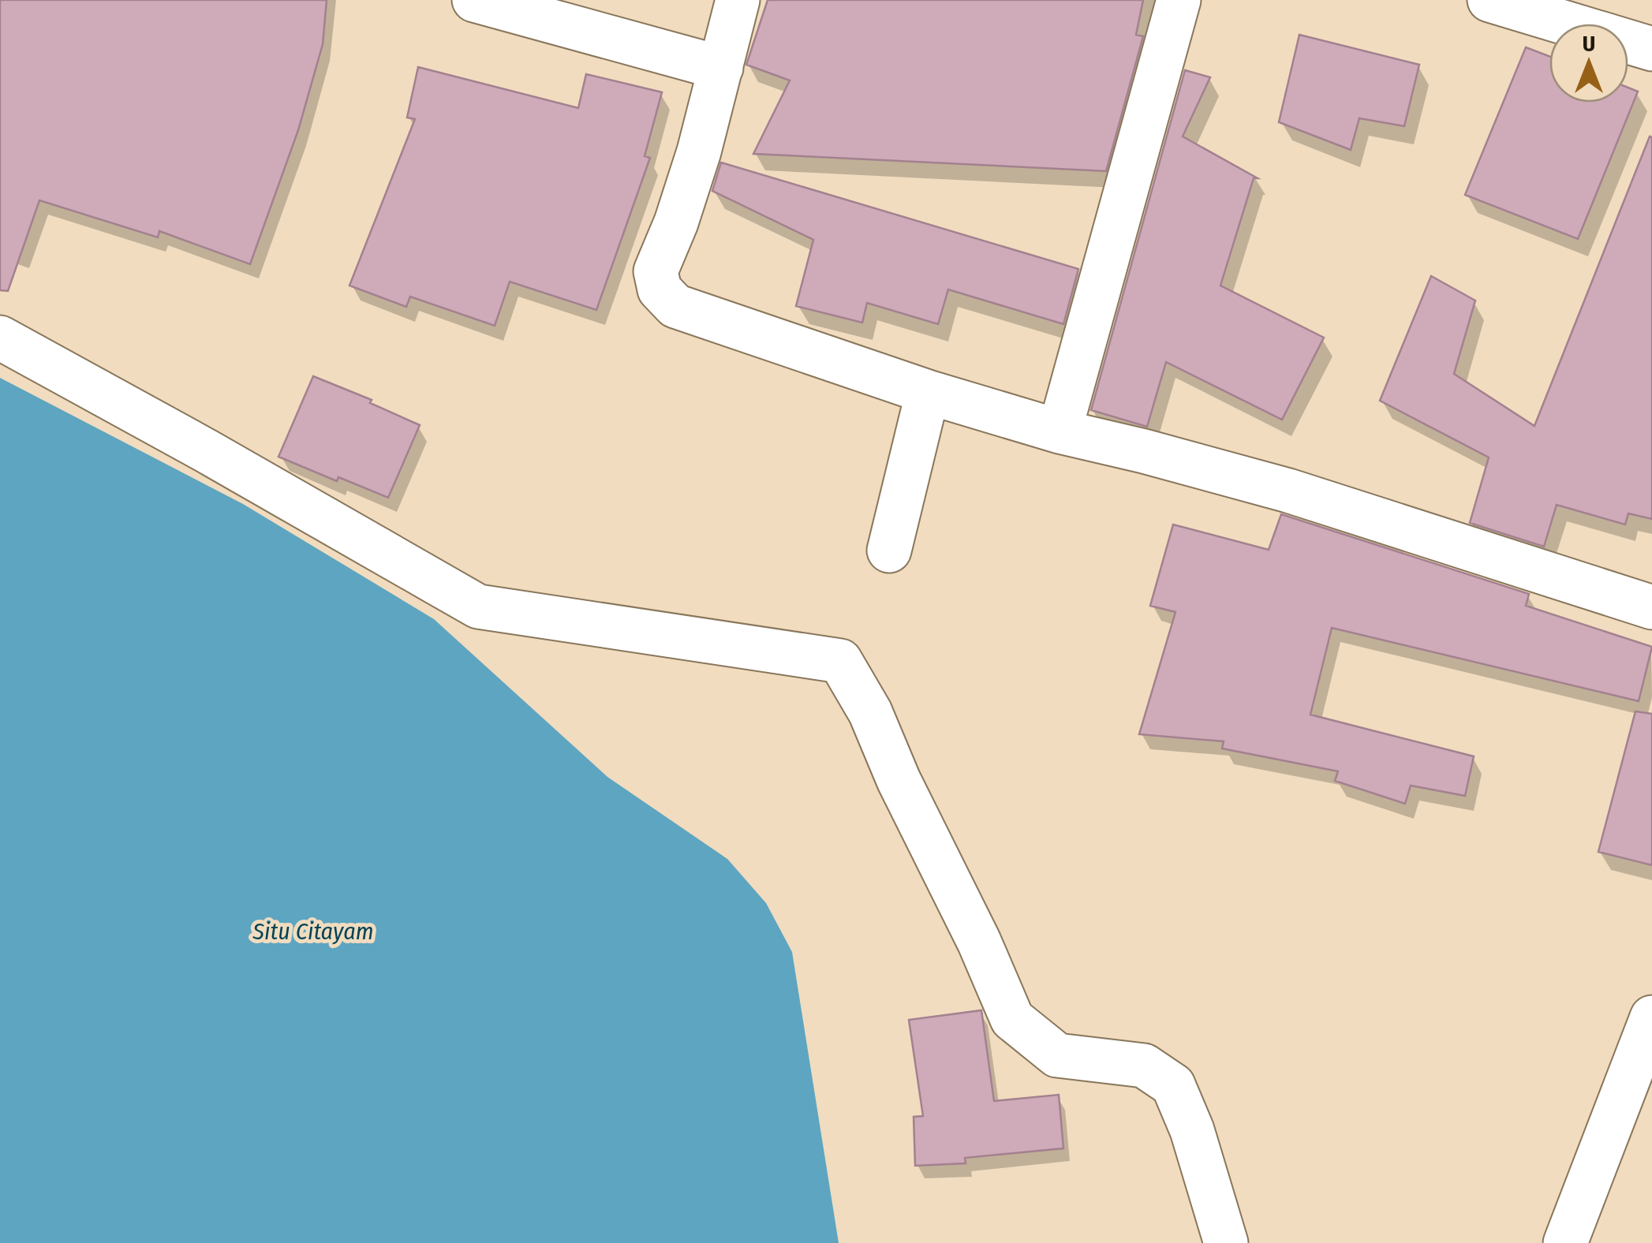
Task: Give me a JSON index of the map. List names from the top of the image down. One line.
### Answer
{"water":["Situ Citayam"],"north":"top"}
